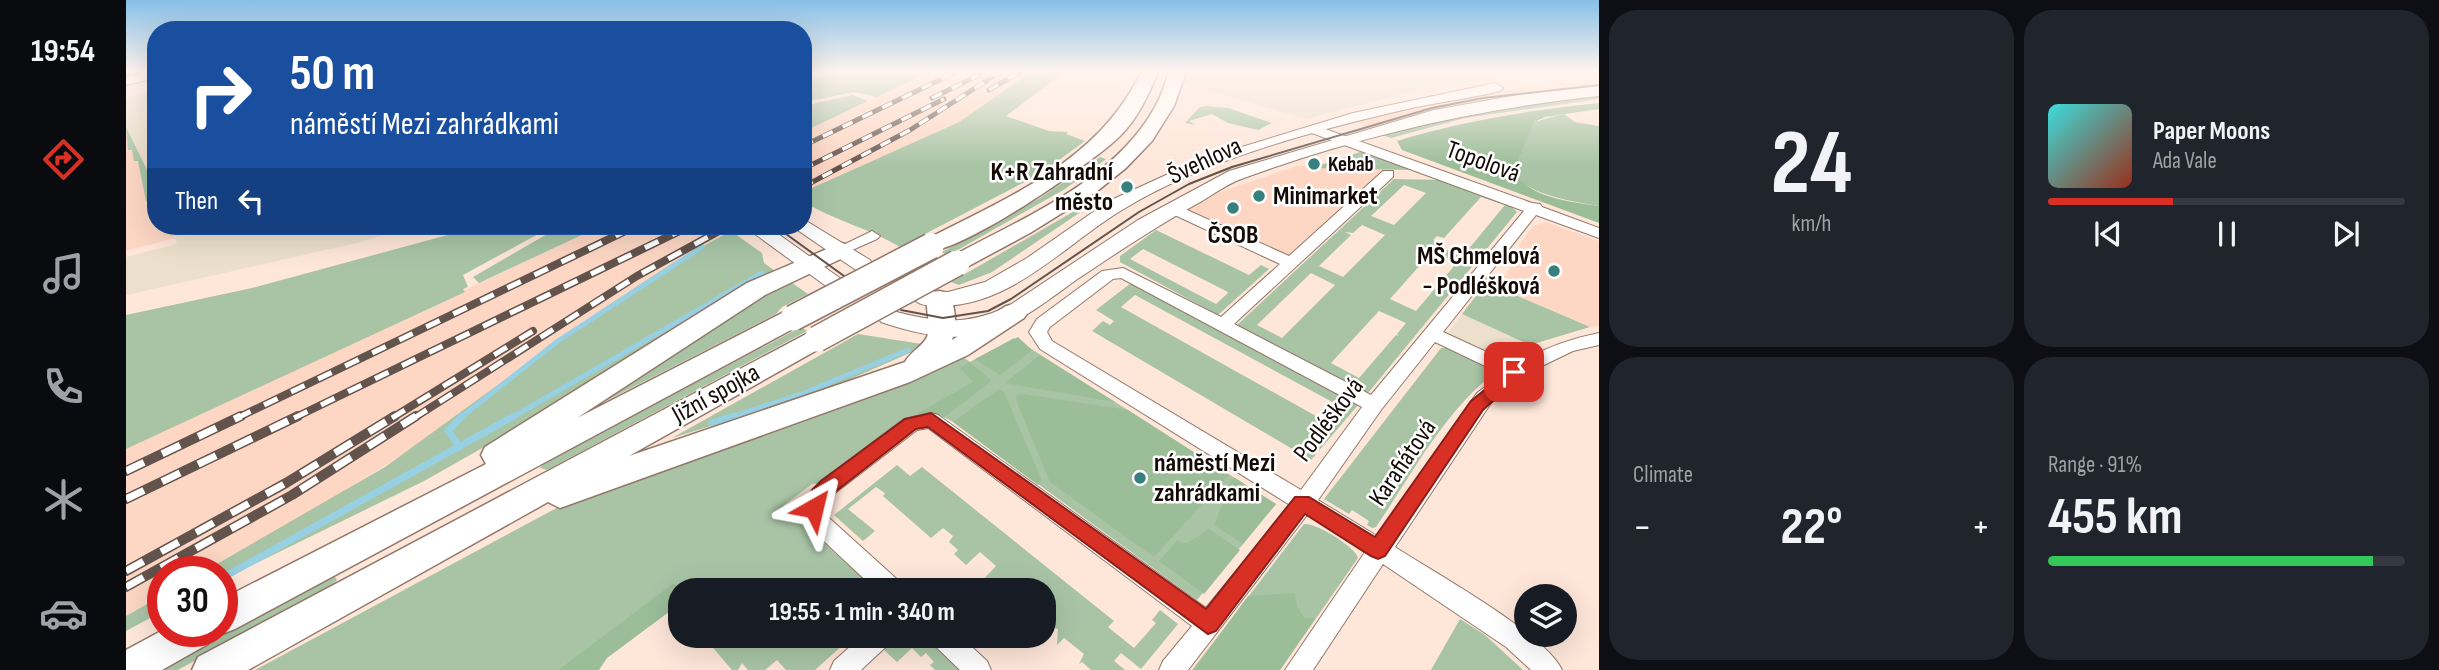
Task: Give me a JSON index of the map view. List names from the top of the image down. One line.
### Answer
{"streets":{"highway":["Jižní spojka"],"main road":["Švehlova"],"street":["Topolová","Podléšková","Karafiátová"]},"crossings":[["Švehlova","Topolová"],["Topolová","Podléšková"]],"places":["Kebab","K+R Zahradní město","Minimarket","ČSOB","MŠ Chmelová - Podléšková","náměstí Mezi zahrádkami"],"page":{"tabs":"19:54","tile":[["24","km/h"],"Climate",["Range · 91%","455 km"]],"turn":["50 m","náměstí Mezi zahrádkami"],"song":["Paper Moons","Ada Vale"],"then":"Then","heat":["−","22°","+"],"limit":"30","trip":"19:55 · 1 min · 340 m"}}
